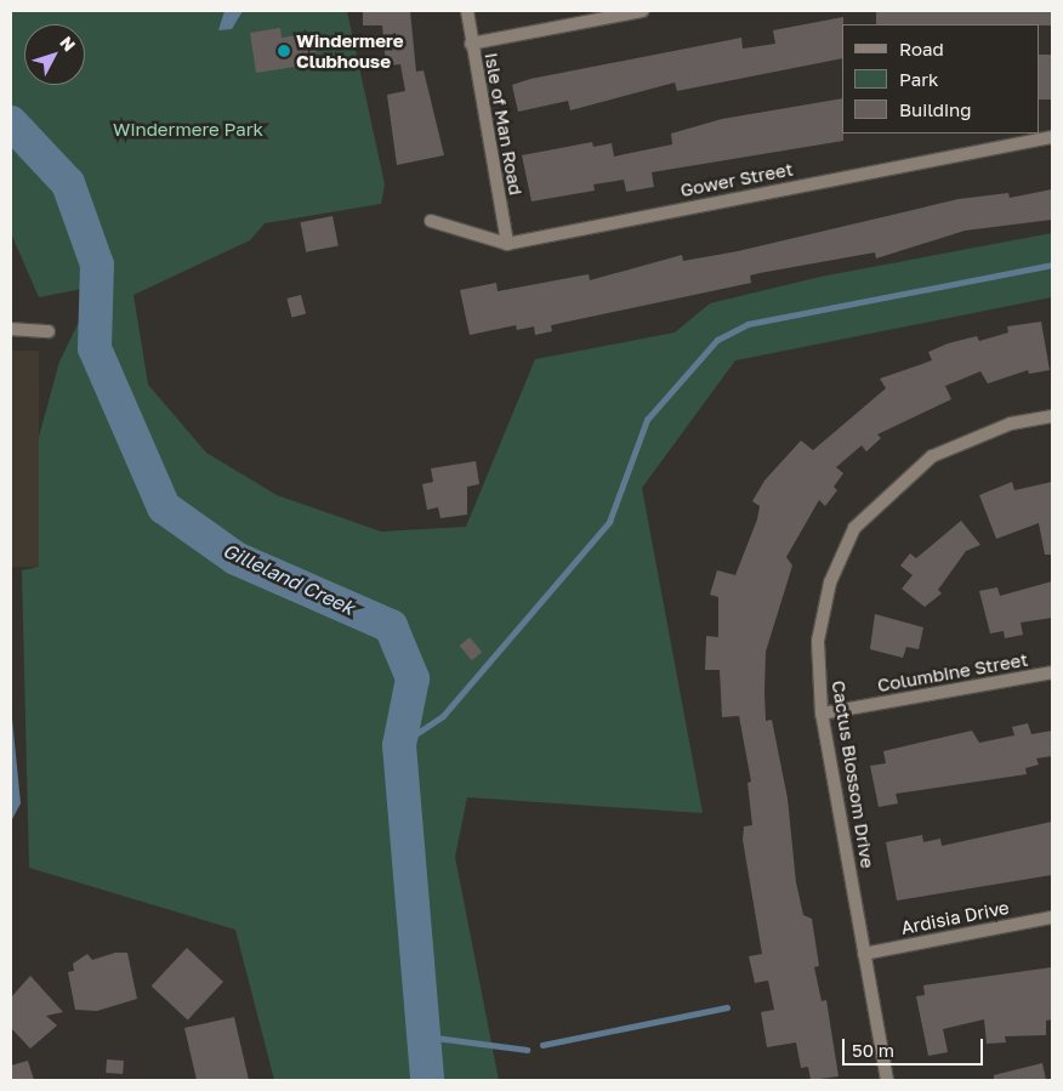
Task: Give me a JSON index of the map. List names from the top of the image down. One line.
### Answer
{"streets":{"street":["Isle of Man Road","Gower Street","Columbine Street","Cactus Blossom Drive","Ardisia Drive"]},"crossings":[["Isle of Man Road","Gower Street"],["Columbine Street","Cactus Blossom Drive"],["Cactus Blossom Drive","Ardisia Drive"]],"water":["Gilleland Creek"],"parks":["Windermere Park"],"places":["Windermere Clubhouse"],"legend":["Road","Park","Building"],"scale_bar":"50 m","north":"top right"}
